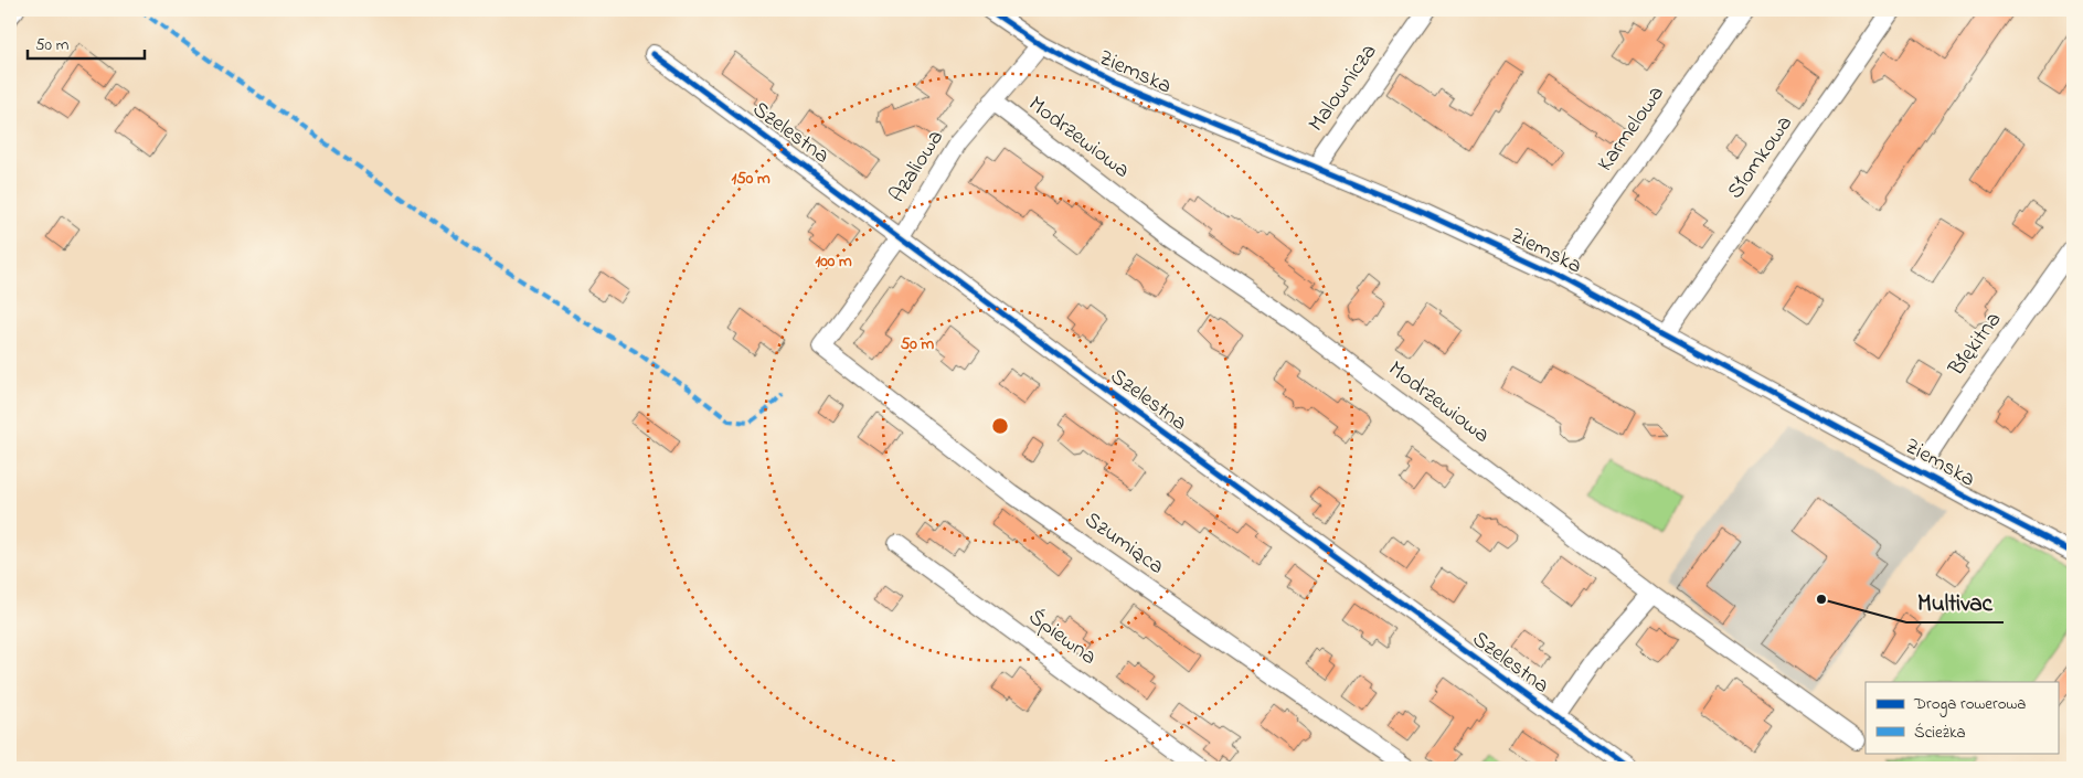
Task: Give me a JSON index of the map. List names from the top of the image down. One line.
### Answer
{"streets":{"street":["Ziemska","Malownicza","Karmelowa","Szelestna","Modrzewiowa","Słomkowa","Azaliowa","Błękitna","Szumiąca","Śpiewna"]},"crossings":[["Ziemska","Malownicza"],["Ziemska","Karmelowa"],["Ziemska","Słomkowa"],["Ziemska","Azaliowa"],["Ziemska","Błękitna"],["Szelestna","Azaliowa"],["Modrzewiowa","Azaliowa"],["Azaliowa","Szumiąca"]],"places":["Multivac"],"legend":["Droga rowerowa","Ścieżka"],"scale_bar":"50 m","rings":["150 m","100 m","50 m"]}
